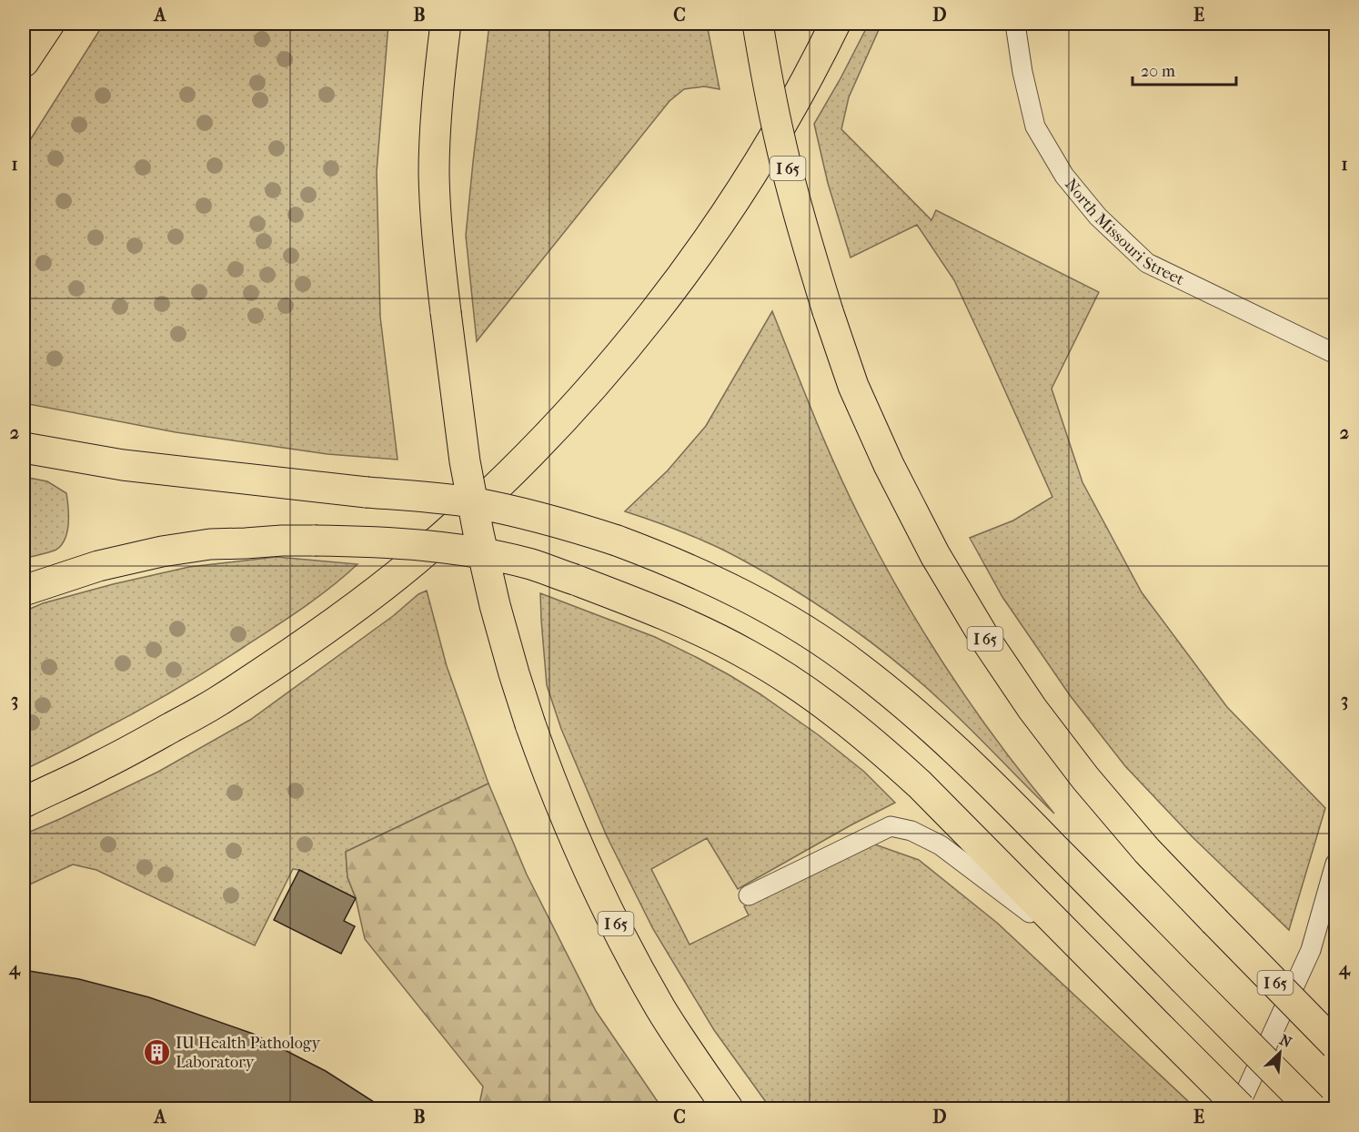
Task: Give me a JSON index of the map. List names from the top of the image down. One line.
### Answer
{"streets":{"highway":["I 65"],"lane":["North Missouri Street"]},"places":{"building":["IU Health Pathology Laboratory"]},"scale_bar":"20 m","north":"top right","grid":{"columns":["A","B","C","D","E"],"rows":["1","2","3","4"]}}
